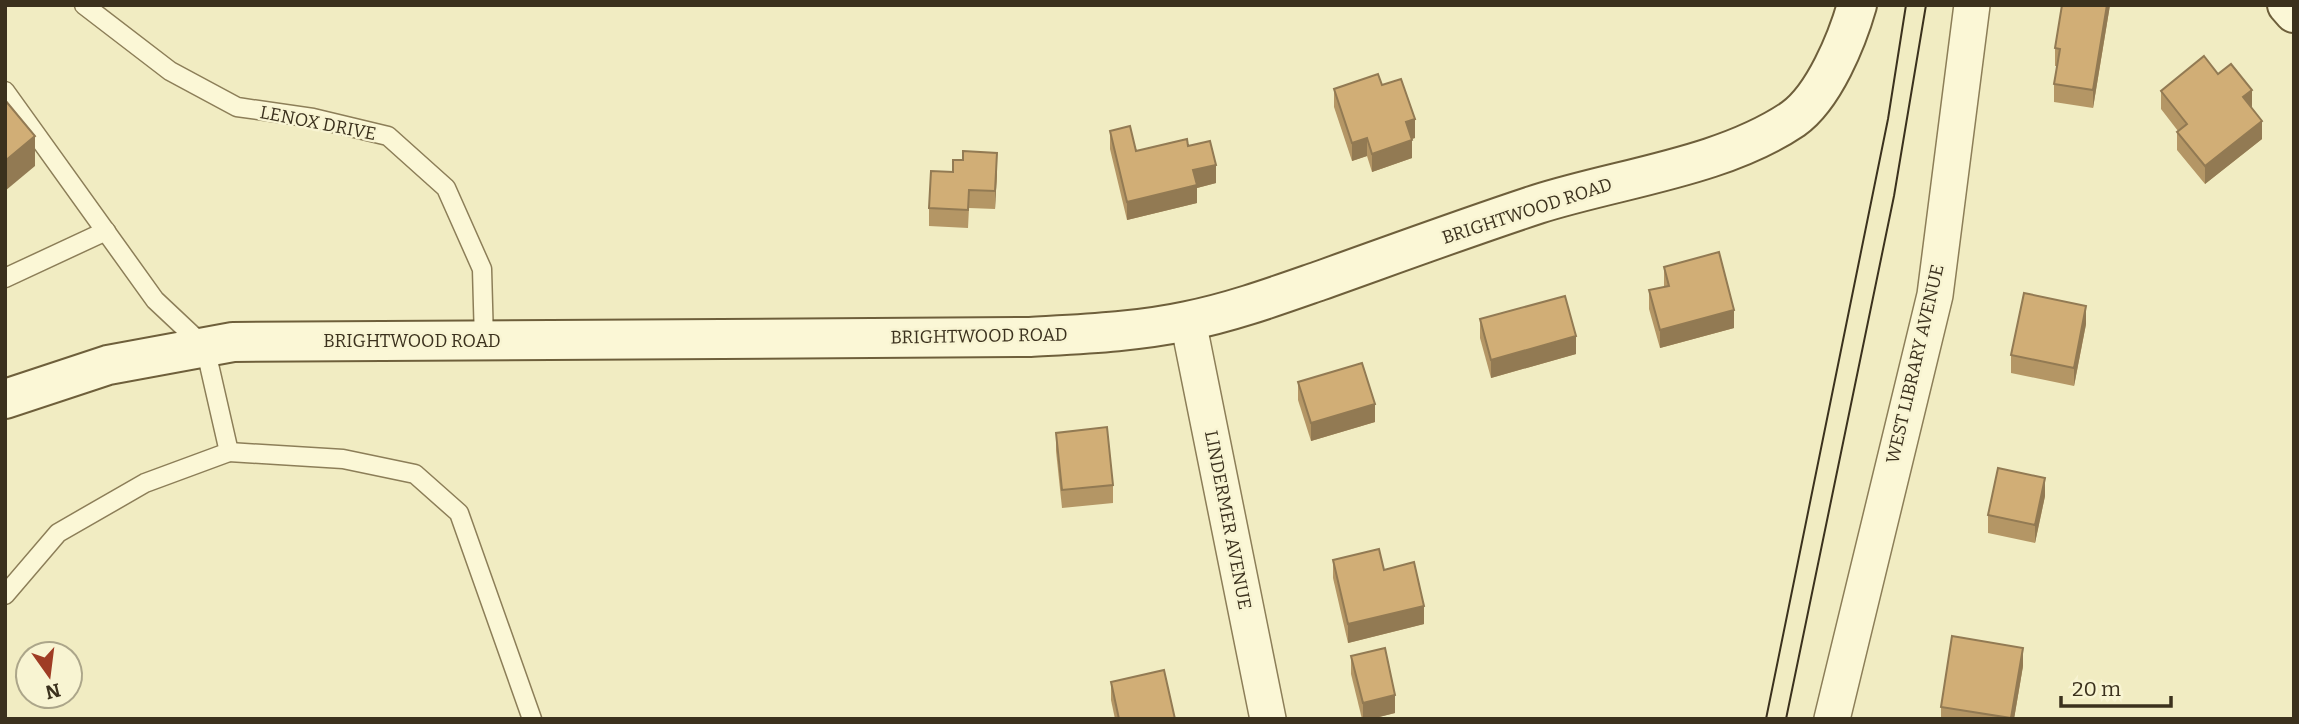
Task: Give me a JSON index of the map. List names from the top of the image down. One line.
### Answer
{"streets":{"street":["BRIGHTWOOD ROAD","WEST LIBRARY AVENUE","LINDERMER AVENUE"],"lane":["LENOX DRIVE"]},"crossings":[["LENOX DRIVE","BRIGHTWOOD ROAD"],["BRIGHTWOOD ROAD","LINDERMER AVENUE"]],"scale_bar":"20 m","north":"bottom"}
